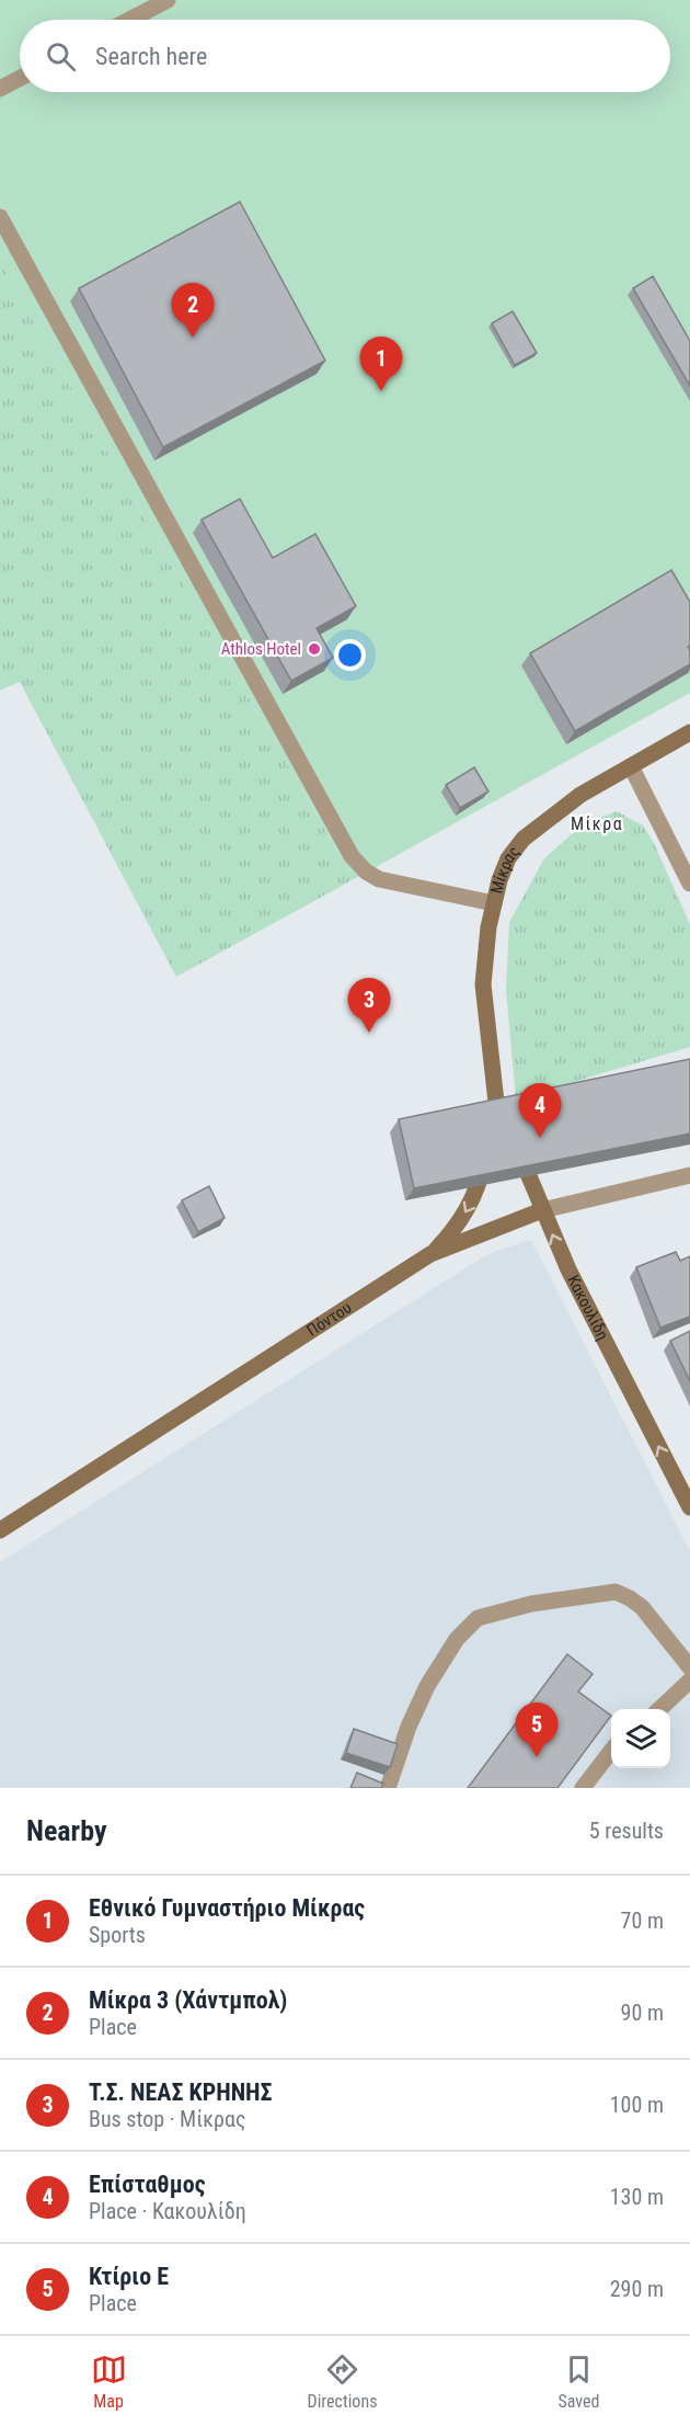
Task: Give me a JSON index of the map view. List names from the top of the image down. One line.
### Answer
{"streets":{"main road":["Μίκρας","Κακουλίδη","Πόντου"]},"crossings":[["Μίκρας","Κακουλίδη"],["Κακουλίδη","Πόντου"]],"one_way":["Κακουλίδη"],"districts":["Μίκρα"],"places":["Athlos Hotel"],"page":{"search":"Search here","pins":["2","1","3","4","5"],"heading":["Nearby","5 results"],"list":[{"mark":"1","name":"Εθνικό Γυμναστήριο Μίκρας","note":"Sports","value":"70 m"},{"mark":"2","name":"Μίκρα 3 (Χάντμπολ)","note":"Place","value":"90 m"},{"mark":"3","name":"Τ.Σ. ΝΕΑΣ ΚΡΗΝΗΣ","note":"Bus stop · Μίκρας","value":"100 m"},{"mark":"4","name":"Επίσταθμος","note":"Place · Κακουλίδη","value":"130 m"},{"mark":"5","name":"Κτίριο Ε","note":"Place","value":"290 m"}],"nav":["Map","Directions","Saved"]}}
